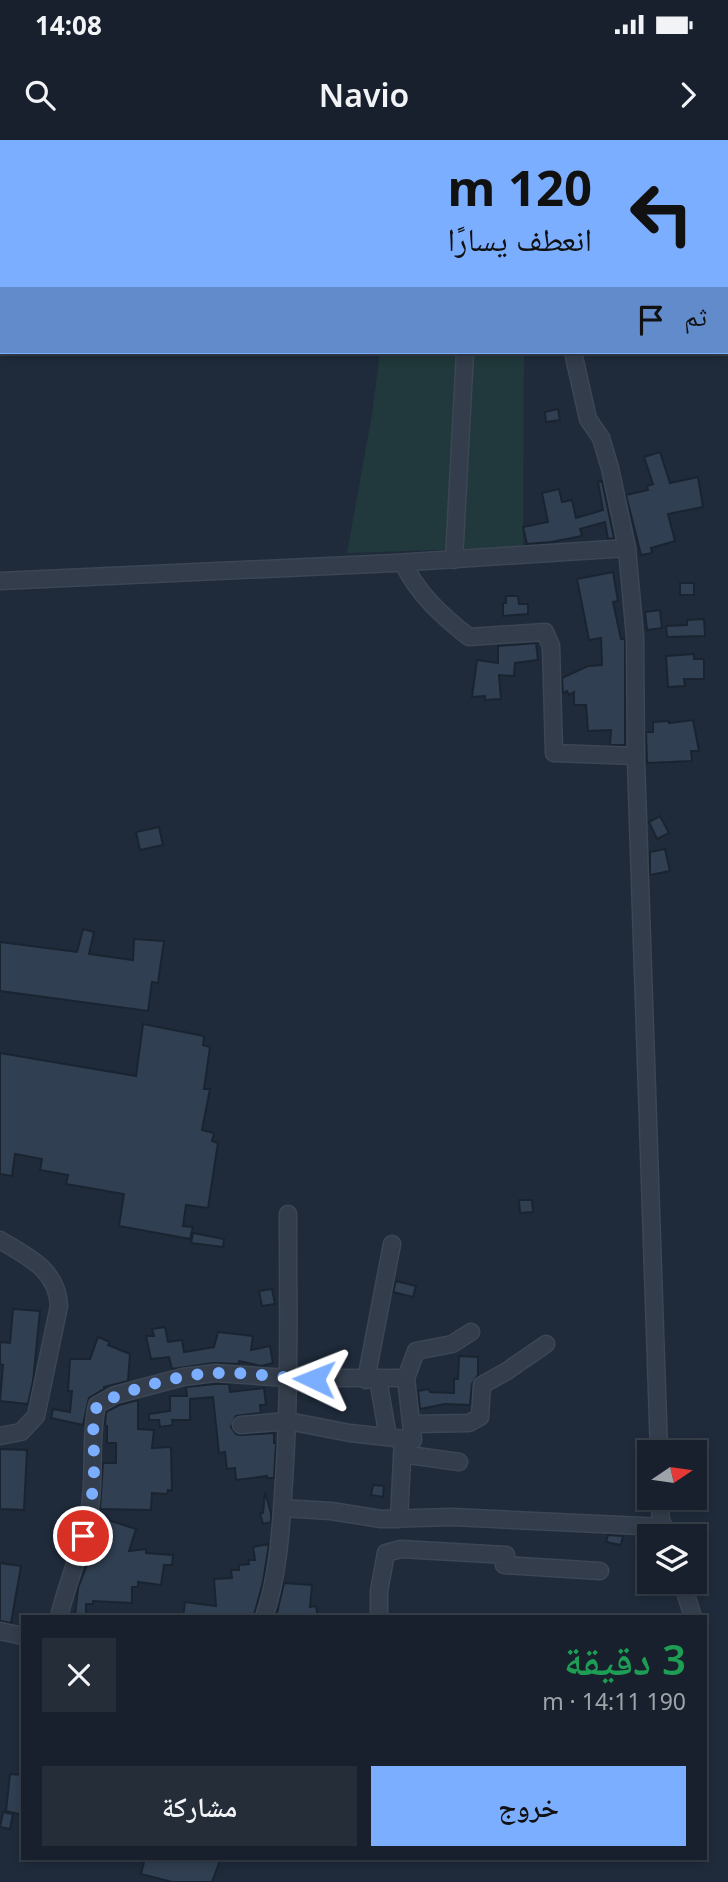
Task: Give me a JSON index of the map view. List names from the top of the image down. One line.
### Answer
{"north":"right","page":{"status":"14:08","header":"Navio","turn":["120 m","انعطف يسارًا"],"then":"ثم","heading":["3 دقيقة","190 m · 14:11"],"buttons":["خروج","مشاركة"]}}
